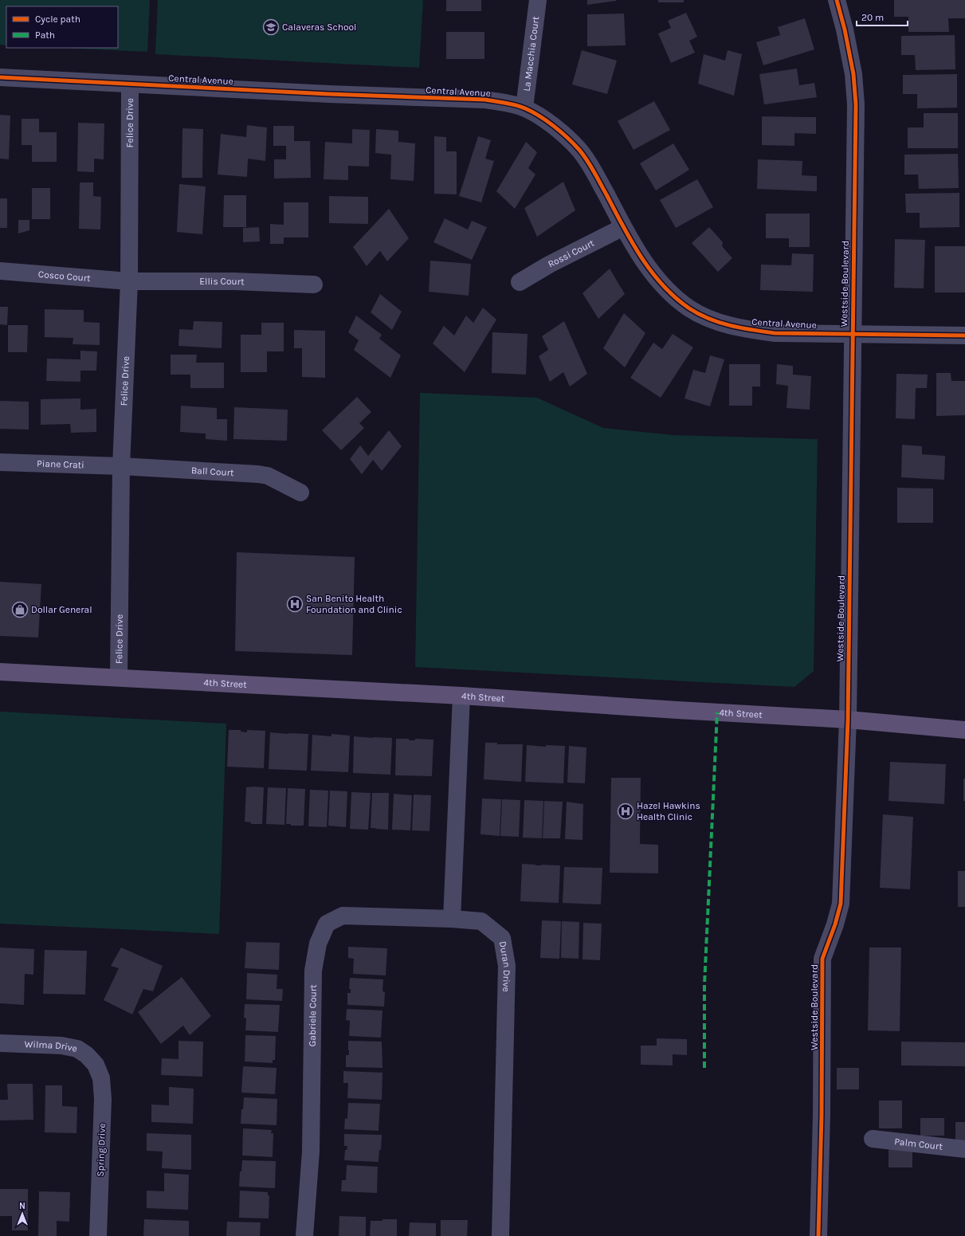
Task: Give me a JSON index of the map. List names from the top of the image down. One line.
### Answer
{"streets":{"main road":["4th Street"],"street":["La Macchia Court","Central Avenue","Felice Drive","Rossi Court","Cosco Court","Ellis Court","Westside Boulevard","Piane Crati","Ball Court","Duran Drive","Gabriele Court","Wilma Drive","Palm Court","Spring Drive"]},"crossings":[["La Macchia Court","Central Avenue"],["Central Avenue","Felice Drive"],["Central Avenue","Rossi Court"],["Central Avenue","Westside Boulevard"],["Felice Drive","Cosco Court"],["Felice Drive","Ellis Court"],["Felice Drive","Piane Crati"],["Felice Drive","Ball Court"],["Felice Drive","4th Street"],["Cosco Court","Ellis Court"],["Westside Boulevard","4th Street"],["Piane Crati","Ball Court"],["Duran Drive","Gabriele Court"],["Wilma Drive","Spring Drive"]],"places":{"school or university":["Calaveras School"],"hospital":["San Benito Health Foundation and Clinic","Hazel Hawkins Health Clinic"],"shop":["Dollar General"]},"legend":["Cycle path","Path"],"scale_bar":"20 m","north":"top"}
